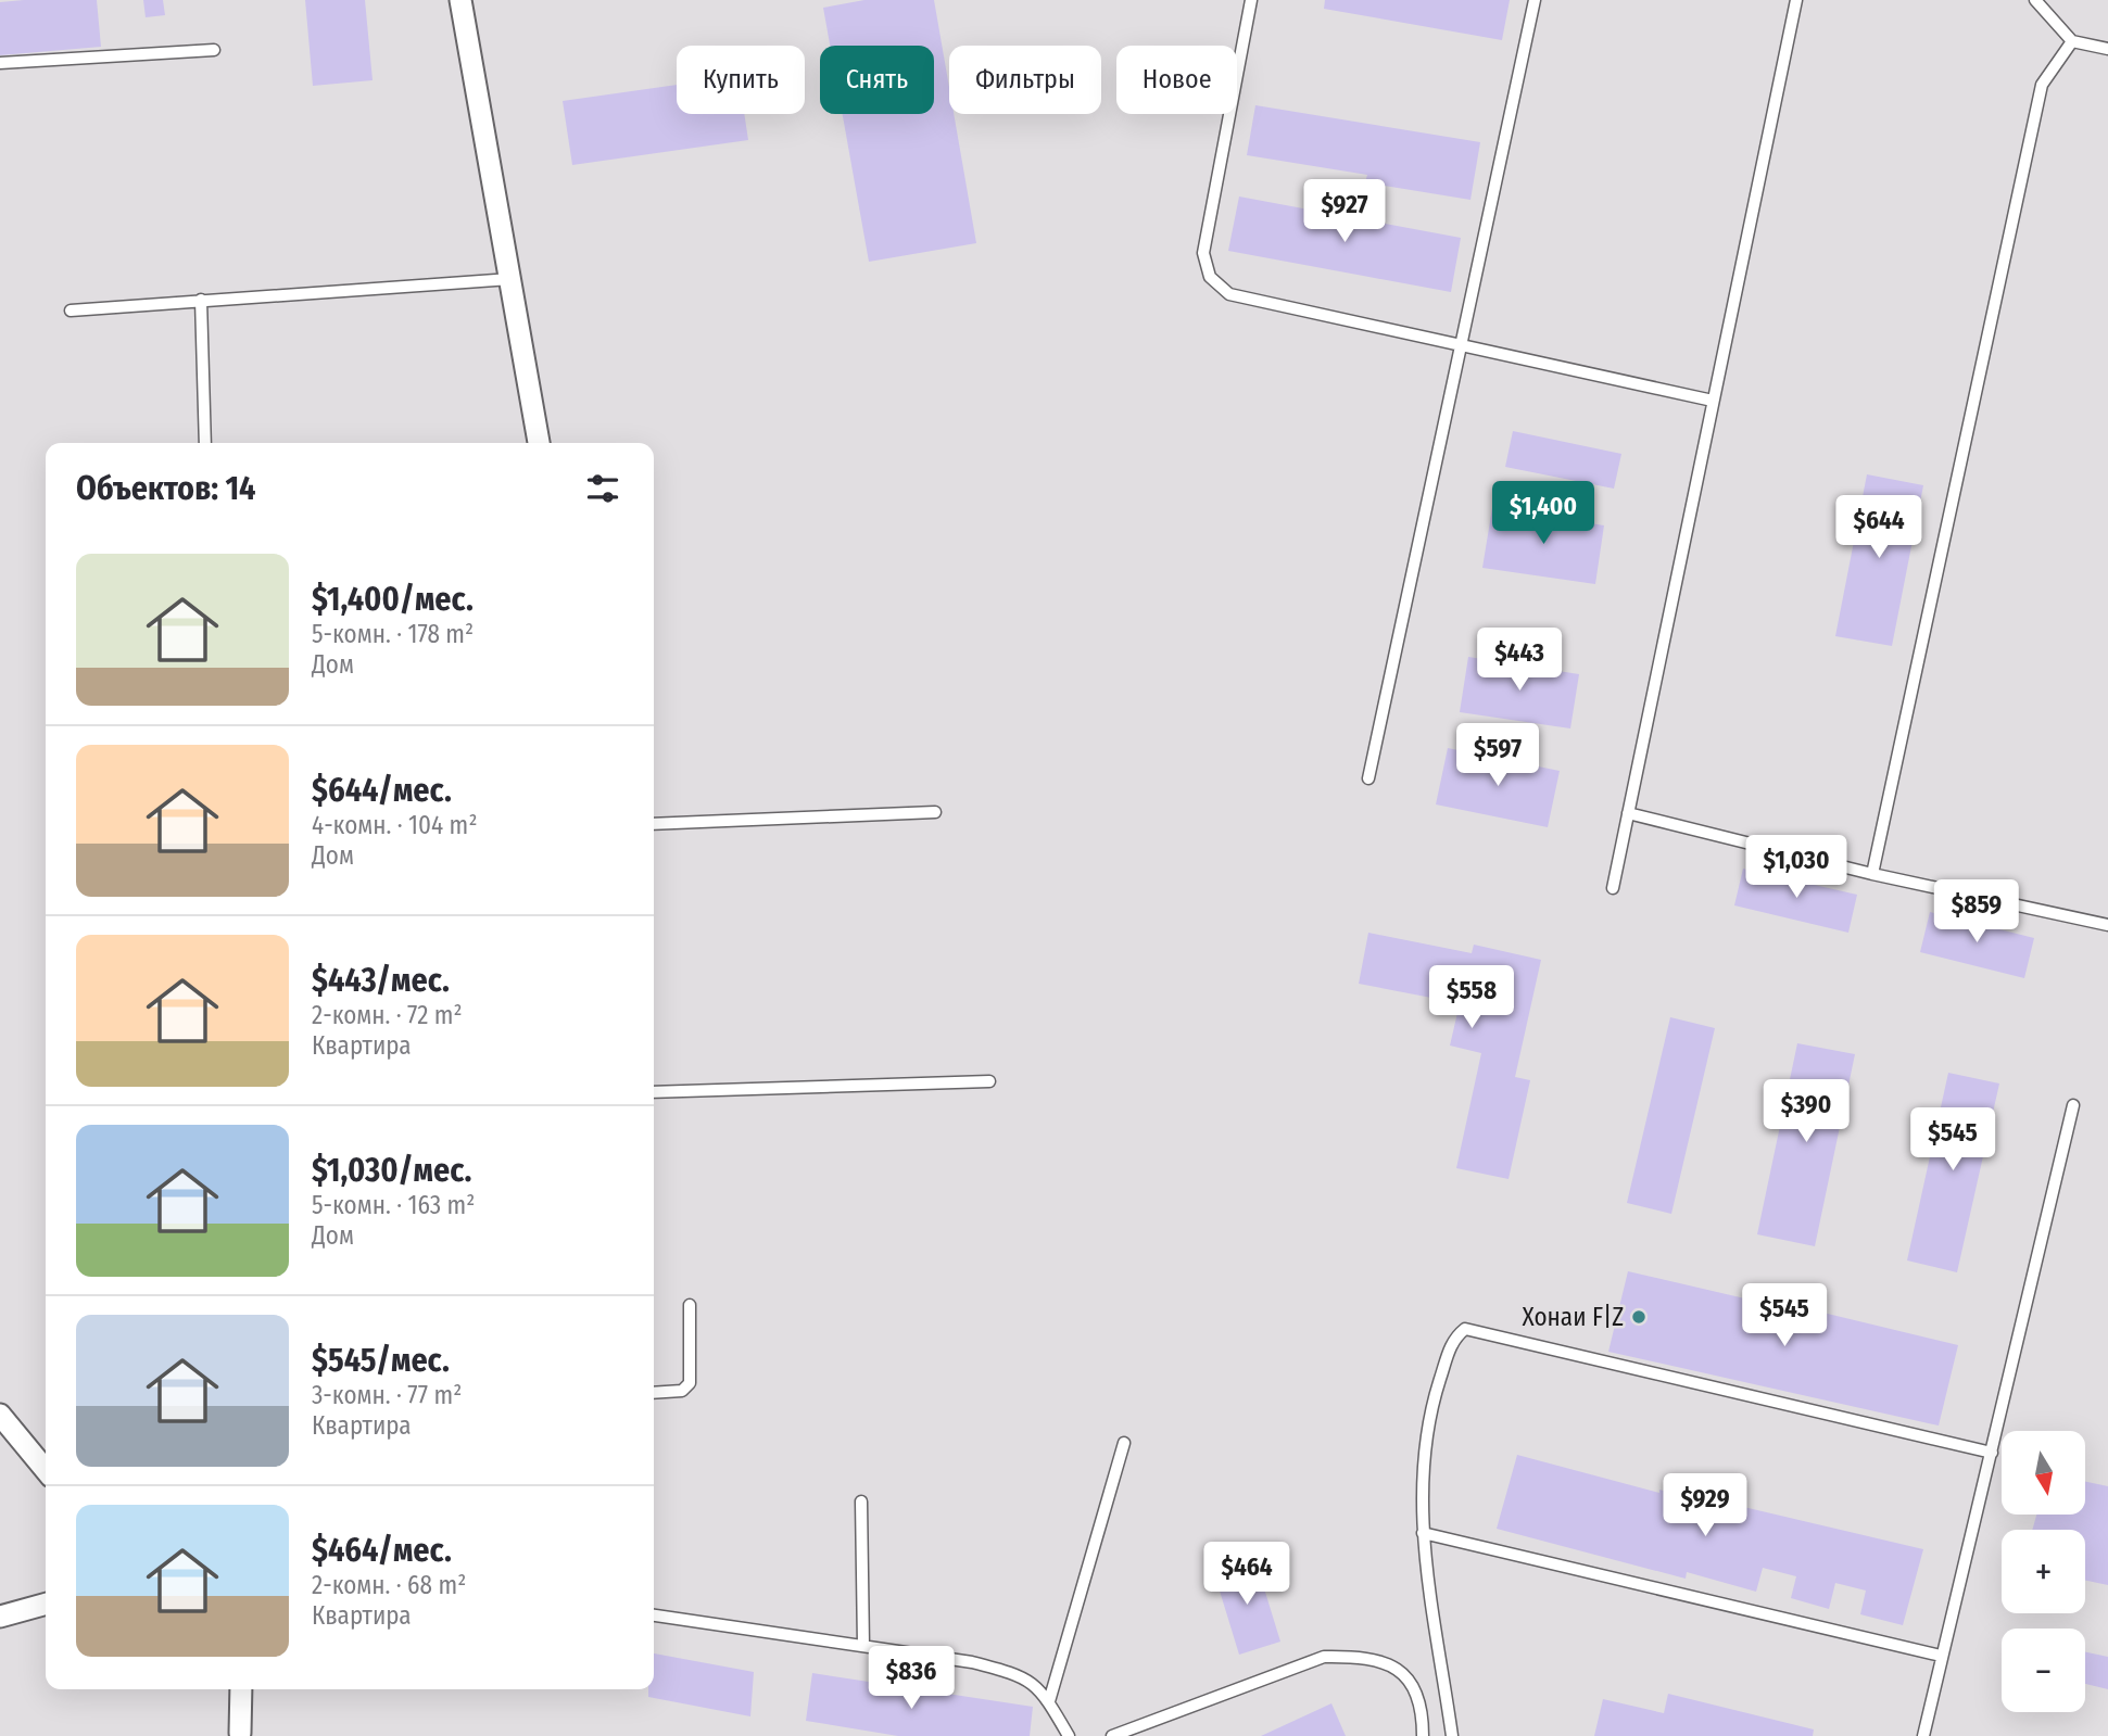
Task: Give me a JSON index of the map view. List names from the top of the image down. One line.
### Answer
{"places":["Хонаи F|Z"],"north":"bottom","page":{"chip":["Купить","Снять","Фильтры","Новое"],"price":["$927","$1,400","$644","$443","$597","$1,030","$859","$558","$390","$545","$545","$929","$464","$836"],"heading":"Объектов: 14","list":[{"name":"$1,400/мес.","note":"5-комн. · 178 m² · Дом"},{"name":"$644/мес.","note":"4-комн. · 104 m² · Дом"},{"name":"$443/мес.","note":"2-комн. · 72 m² · Квартира"},{"name":"$1,030/мес.","note":"5-комн. · 163 m² · Дом"},{"name":"$545/мес.","note":"3-комн. · 77 m² · Квартира"},{"name":"$464/мес.","note":"2-комн. · 68 m² · Квартира"}],"map_buttons":["+","−"]}}
